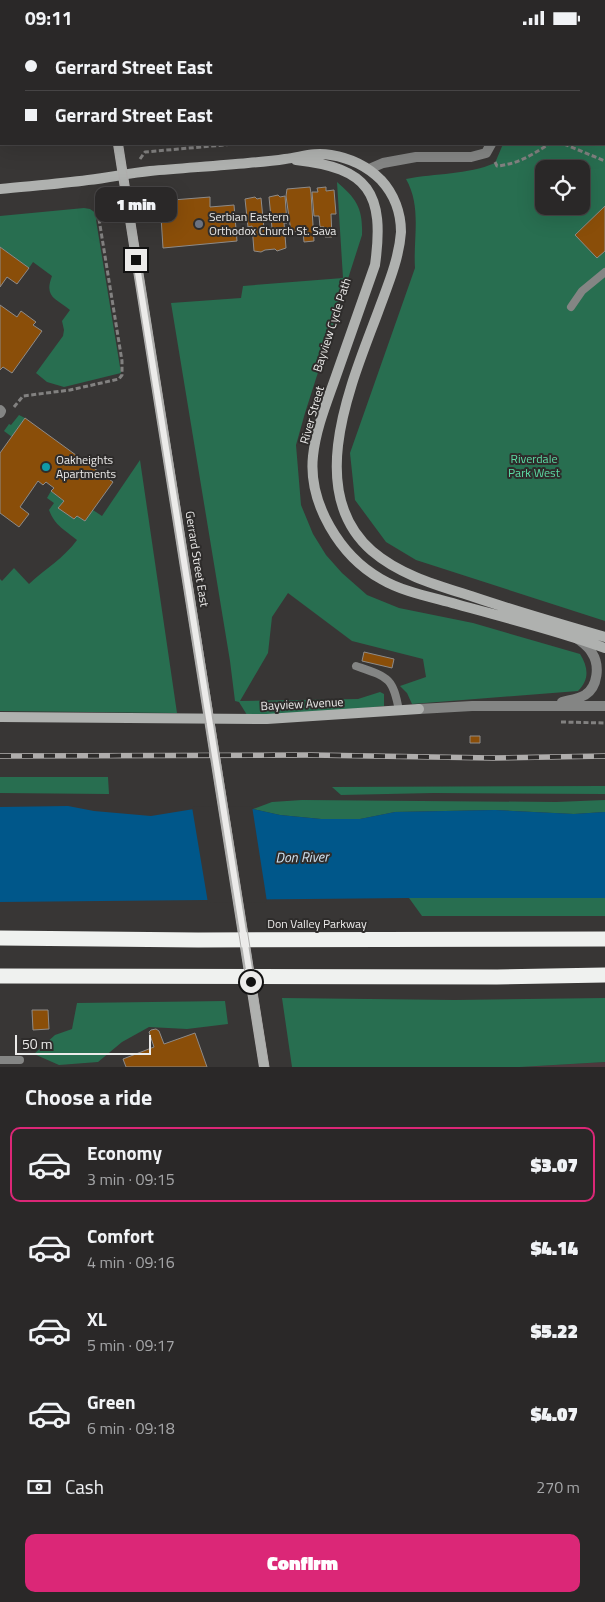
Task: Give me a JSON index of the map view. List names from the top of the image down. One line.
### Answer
{"streets":{"highway":["Don Valley Parkway"],"main road":["River Street","Gerrard Street East","Bayview Avenue"]},"crossings":[["River Street","Gerrard Street East"],["River Street","Bayview Avenue"]],"water":["Don River"],"parks":["Riverdale Park West"],"places":["Serbian Eastern Orthodox Church St. Sava","Oakheights Apartments"],"scale_bar":"50 m","page":{"status":"09:11","banner":["Gerrard Street East","Gerrard Street East"],"bubble":"1 min","scale":"50 m","heading":"Choose a ride","list":[{"name":"Economy","note":"3 min · 09:15","value":"$3.07"},{"name":"Comfort","note":"4 min · 09:16","value":"$4.14"},{"name":"XL","note":"5 min · 09:17","value":"$5.22"},{"name":"Green","note":"6 min · 09:18","value":"$4.07"}],"pay":["Cash","270 m"],"buttons":"Confirm"}}
